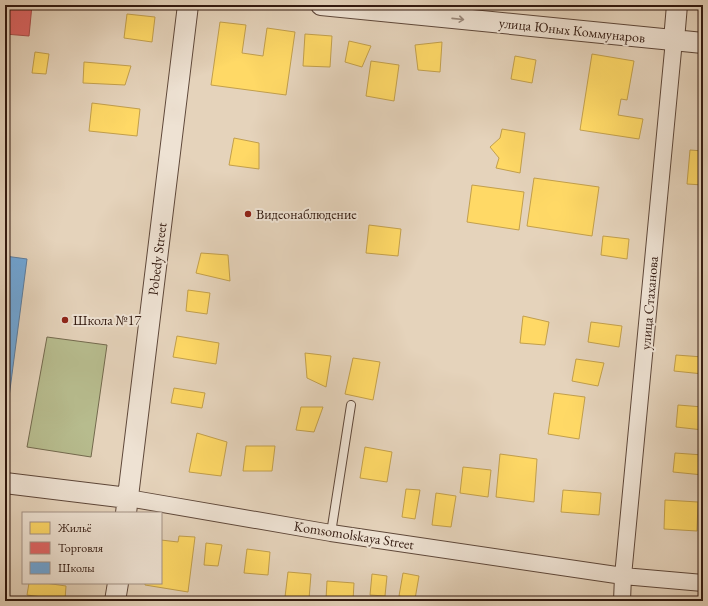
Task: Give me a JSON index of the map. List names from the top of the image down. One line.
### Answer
{"streets":{"street":["улица Юных Коммунаров","Pobedy Street","улица Стаханова","Komsomolskaya Street"]},"crossings":[["улица Юных Коммунаров","улица Стаханова"],["Pobedy Street","Komsomolskaya Street"],["улица Стаханова","Komsomolskaya Street"]],"one_way":["улица Юных Коммунаров"],"places":["Видеонаблюдение","Школа №17"],"legend":["Жильё","Торговля","Школы"]}
